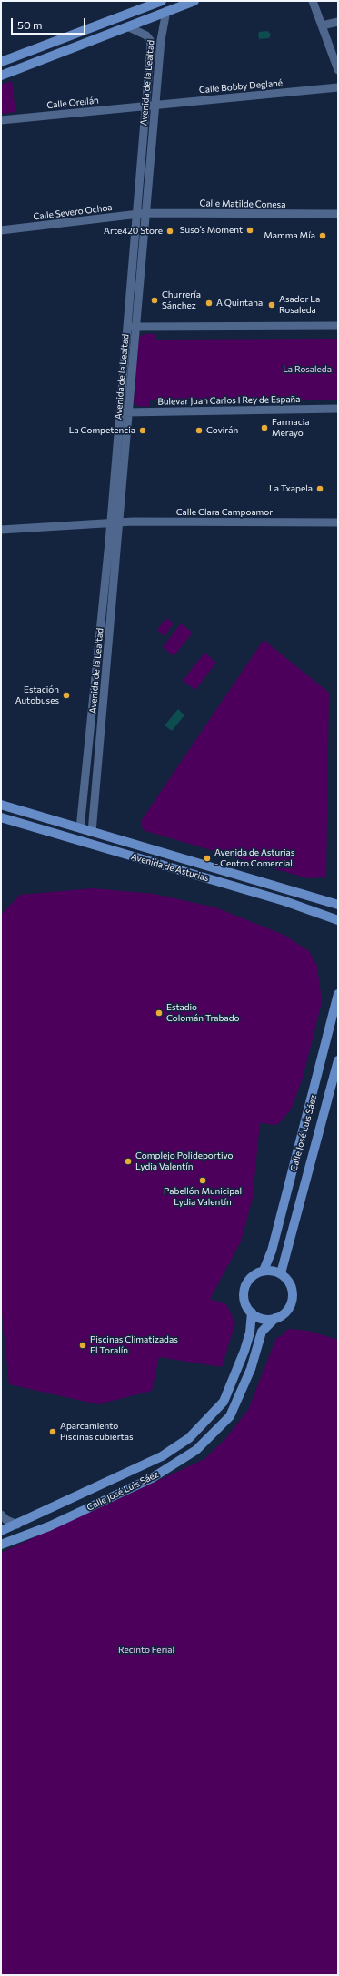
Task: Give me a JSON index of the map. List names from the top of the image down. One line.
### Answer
{"streets":{"street":["Avenida de la Lealtad","Calle Bobby Deglané","Calle Orellán","Calle Matilde Conesa","Calle Severo Ochoa","Bulevar Juan Carlos I Rey de España","Calle Clara Campoamor","Avenida de Asturias","Calle José Luis Sáez"]},"crossings":[["Avenida de la Lealtad","Calle Bobby Deglané"],["Avenida de la Lealtad","Calle Orellán"],["Avenida de la Lealtad","Calle Matilde Conesa"],["Avenida de la Lealtad","Calle Severo Ochoa"],["Avenida de la Lealtad","Bulevar Juan Carlos I Rey de España"],["Avenida de la Lealtad","Calle Clara Campoamor"],["Avenida de la Lealtad","Avenida de Asturias"],["Calle Bobby Deglané","Calle Orellán"],["Calle Matilde Conesa","Calle Severo Ochoa"]],"parks":["La Rosaleda","Recinto Ferial"],"places":["Suso’s Moment","Arte420 Store","Mamma Mía","Churrería Sánchez","A Quintana","Asador La Rosaleda","Farmacia Merayo","La Competencia","Covirán","La Txapela","Estación Autobuses","Avenida de Asturias - Centro Comercial","Estadio Colomán Trabado","Complejo Polideportivo Lydia Valentín","Pabellón Municipal Lydia Valentín","Piscinas Climatizadas El Toralín","Aparcamiento Piscinas cubiertas"],"scale_bar":"50 m"}
